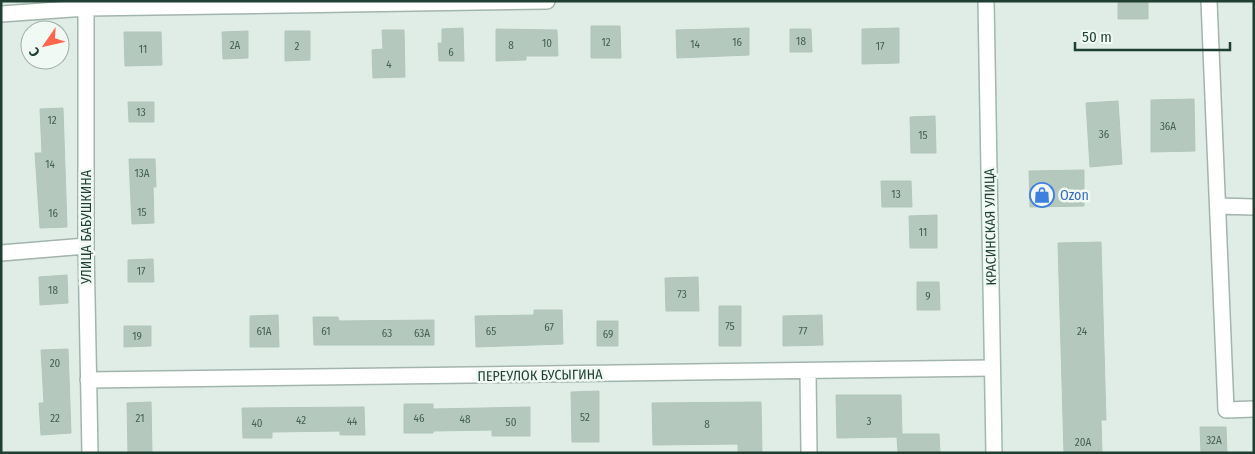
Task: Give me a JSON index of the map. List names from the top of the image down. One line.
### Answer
{"streets":{"street":["УЛИЦА БАБУШКИНА","КРАСИНСКАЯ УЛИЦА","ПЕРЕУЛОК БУСЫГИНА"]},"crossings":[["УЛИЦА БАБУШКИНА","ПЕРЕУЛОК БУСЫГИНА"],["КРАСИНСКАЯ УЛИЦА","ПЕРЕУЛОК БУСЫГИНА"]],"places":{"shop":["Ozon"]},"house_numbers":["18","12","16","10","14","2А","8","2","17","11","6","4","13","12","36А","36","15","14","13А","13","15","16","11","17","18","73","9","75","67","61А","61","65","77","24","63","63А","69","19","20","52","22","21","46","48","42","44","3","50","40","8","32А","20А"],"scale_bar":"50 m","north":"bottom left"}
